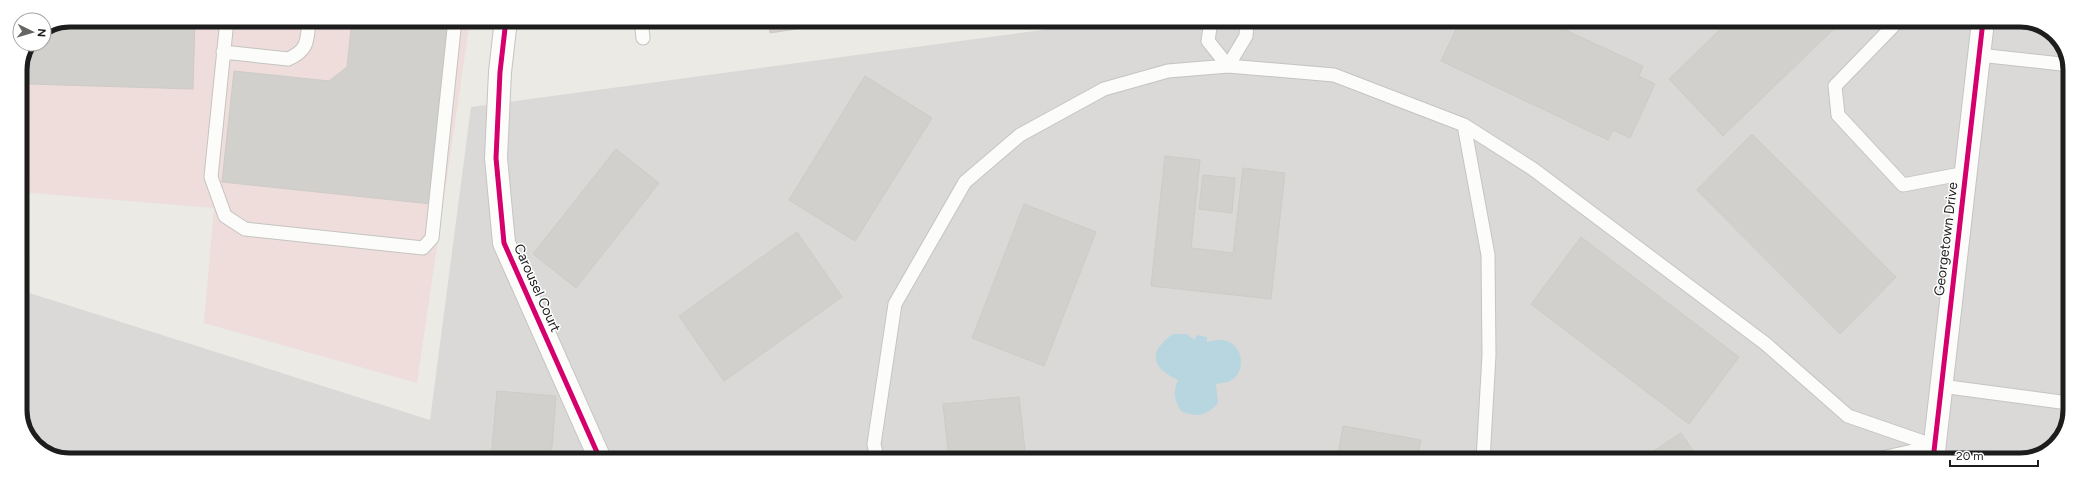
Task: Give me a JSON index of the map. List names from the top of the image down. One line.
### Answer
{"streets":{"street":["Georgetown Drive","Carousel Court"]},"scale_bar":"20 m","north":"right"}
